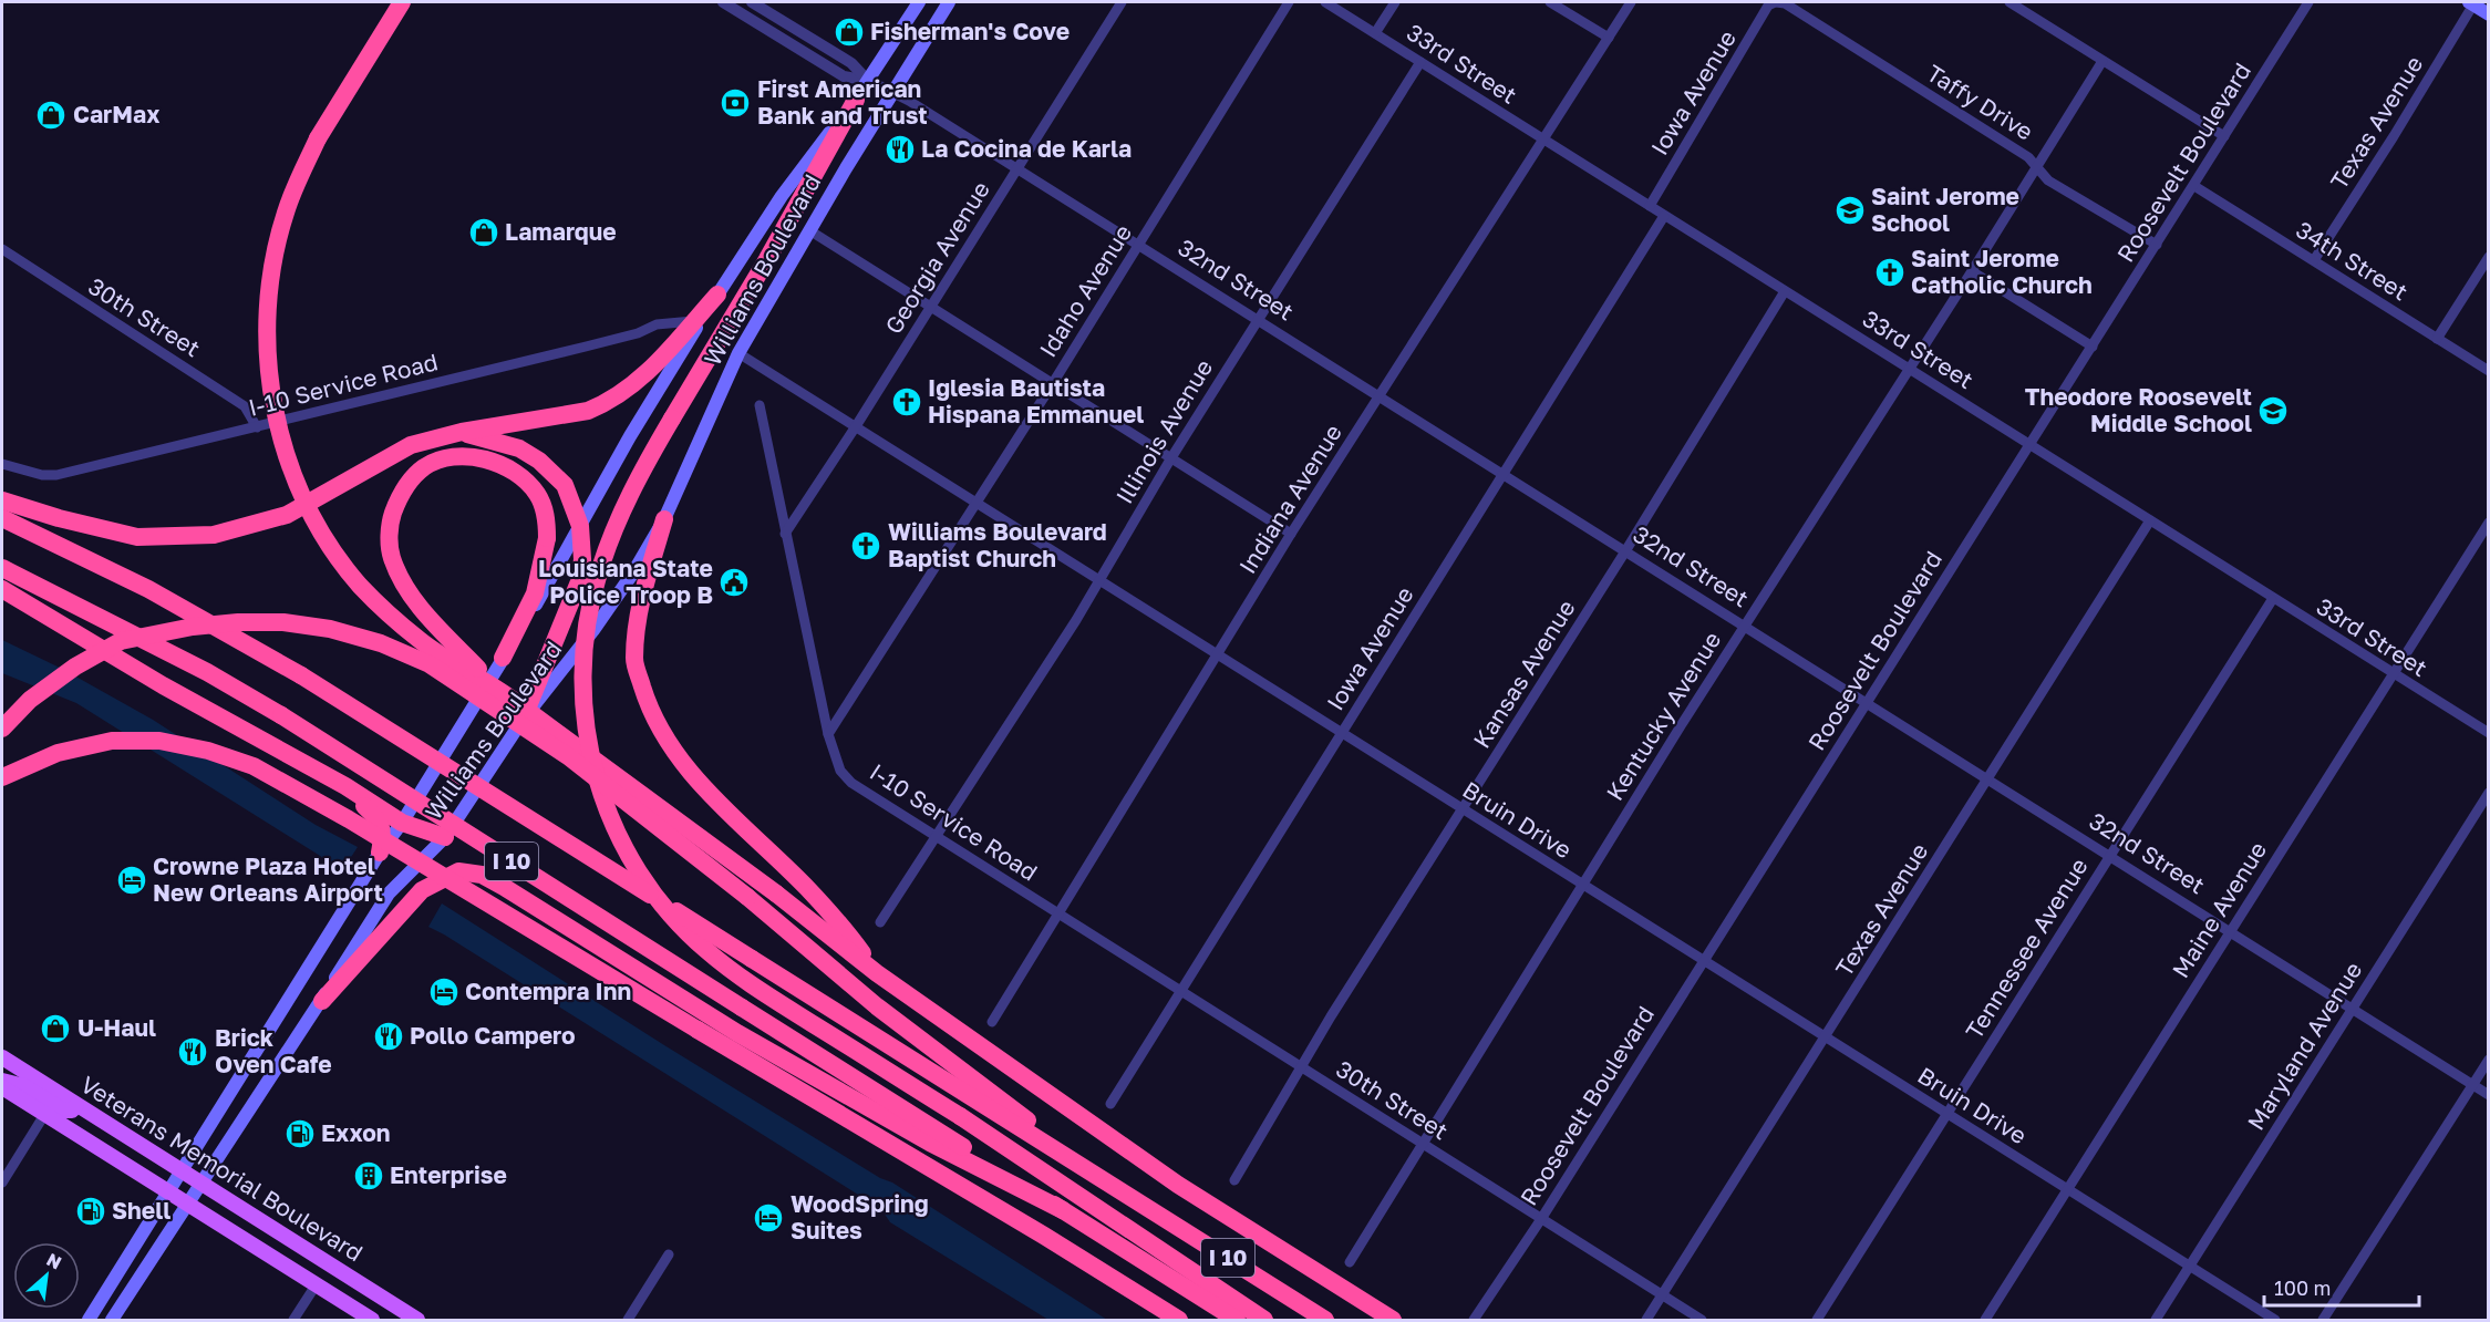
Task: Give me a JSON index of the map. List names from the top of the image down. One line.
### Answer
{"streets":{"highway":["I 10"],"main road":["Williams Boulevard","Veterans Memorial Boulevard"],"street":["33rd Street","Iowa Avenue","Taffy Drive","Texas Avenue","Roosevelt Boulevard","Georgia Avenue","34th Street","32nd Street","Idaho Avenue","30th Street","I-10 Service Road","Illinois Avenue","Indiana Avenue","Kansas Avenue","Kentucky Avenue","Bruin Drive","Maine Avenue","Tennessee Avenue","Maryland Avenue"]},"crossings":[["33rd Street","Iowa Avenue"],["33rd Street","Texas Avenue"],["33rd Street","Roosevelt Boulevard"],["33rd Street","Illinois Avenue"],["33rd Street","Indiana Avenue"],["33rd Street","Kansas Avenue"],["33rd Street","Kentucky Avenue"],["33rd Street","Maine Avenue"],["33rd Street","Tennessee Avenue"],["Iowa Avenue","Taffy Drive"],["Iowa Avenue","32nd Street"],["Iowa Avenue","30th Street"],["Iowa Avenue","Bruin Drive"],["Taffy Drive","Roosevelt Boulevard"],["Taffy Drive","Kentucky Avenue"],["Texas Avenue","34th Street"],["Texas Avenue","32nd Street"],["Texas Avenue","30th Street"],["Texas Avenue","Bruin Drive"],["Roosevelt Boulevard","34th Street"],["Roosevelt Boulevard","32nd Street"],["Roosevelt Boulevard","30th Street"],["Roosevelt Boulevard","Bruin Drive"],["Georgia Avenue","32nd Street"],["Georgia Avenue","I-10 Service Road"],["Georgia Avenue","Bruin Drive"],["Williams Boulevard","32nd Street"],["Williams Boulevard","Bruin Drive"],["Williams Boulevard","Veterans Memorial Boulevard"],["32nd Street","Idaho Avenue"],["32nd Street","Illinois Avenue"],["32nd Street","Indiana Avenue"],["32nd Street","Kansas Avenue"],["32nd Street","Kentucky Avenue"],["32nd Street","Maine Avenue"],["32nd Street","Tennessee Avenue"],["32nd Street","Maryland Avenue"],["Idaho Avenue","I-10 Service Road"],["Idaho Avenue","Bruin Drive"],["30th Street","I-10 Service Road"],["30th Street","Indiana Avenue"],["30th Street","Kansas Avenue"],["30th Street","Kentucky Avenue"],["I-10 Service Road","Illinois Avenue"],["I-10 Service Road","Indiana Avenue"],["Illinois Avenue","Bruin Drive"],["Indiana Avenue","Bruin Drive"],["Kansas Avenue","Bruin Drive"],["Kentucky Avenue","Bruin Drive"],["Bruin Drive","Maine Avenue"],["Bruin Drive","Tennessee Avenue"],["Bruin Drive","Maryland Avenue"]],"places":{"shop":["Fisherman's Cove","CarMax","Lamarque","U-Haul"],"bank":["First American Bank and Trust"],"restaurant":["La Cocina de Karla","Pollo Campero","Brick Oven Cafe"],"school or university":["Saint Jerome School","Theodore Roosevelt Middle School"],"church":["Saint Jerome Catholic Church","Iglesia Bautista Hispana Emmanuel","Williams Boulevard Baptist Church"],"public building":["Louisiana State Police Troop B"],"hotel":["Crowne Plaza Hotel New Orleans Airport","Contempra Inn","WoodSpring Suites"],"fuel station":["Exxon","Shell"],"building":["Enterprise"]},"scale_bar":"100 m","north":"top right"}
